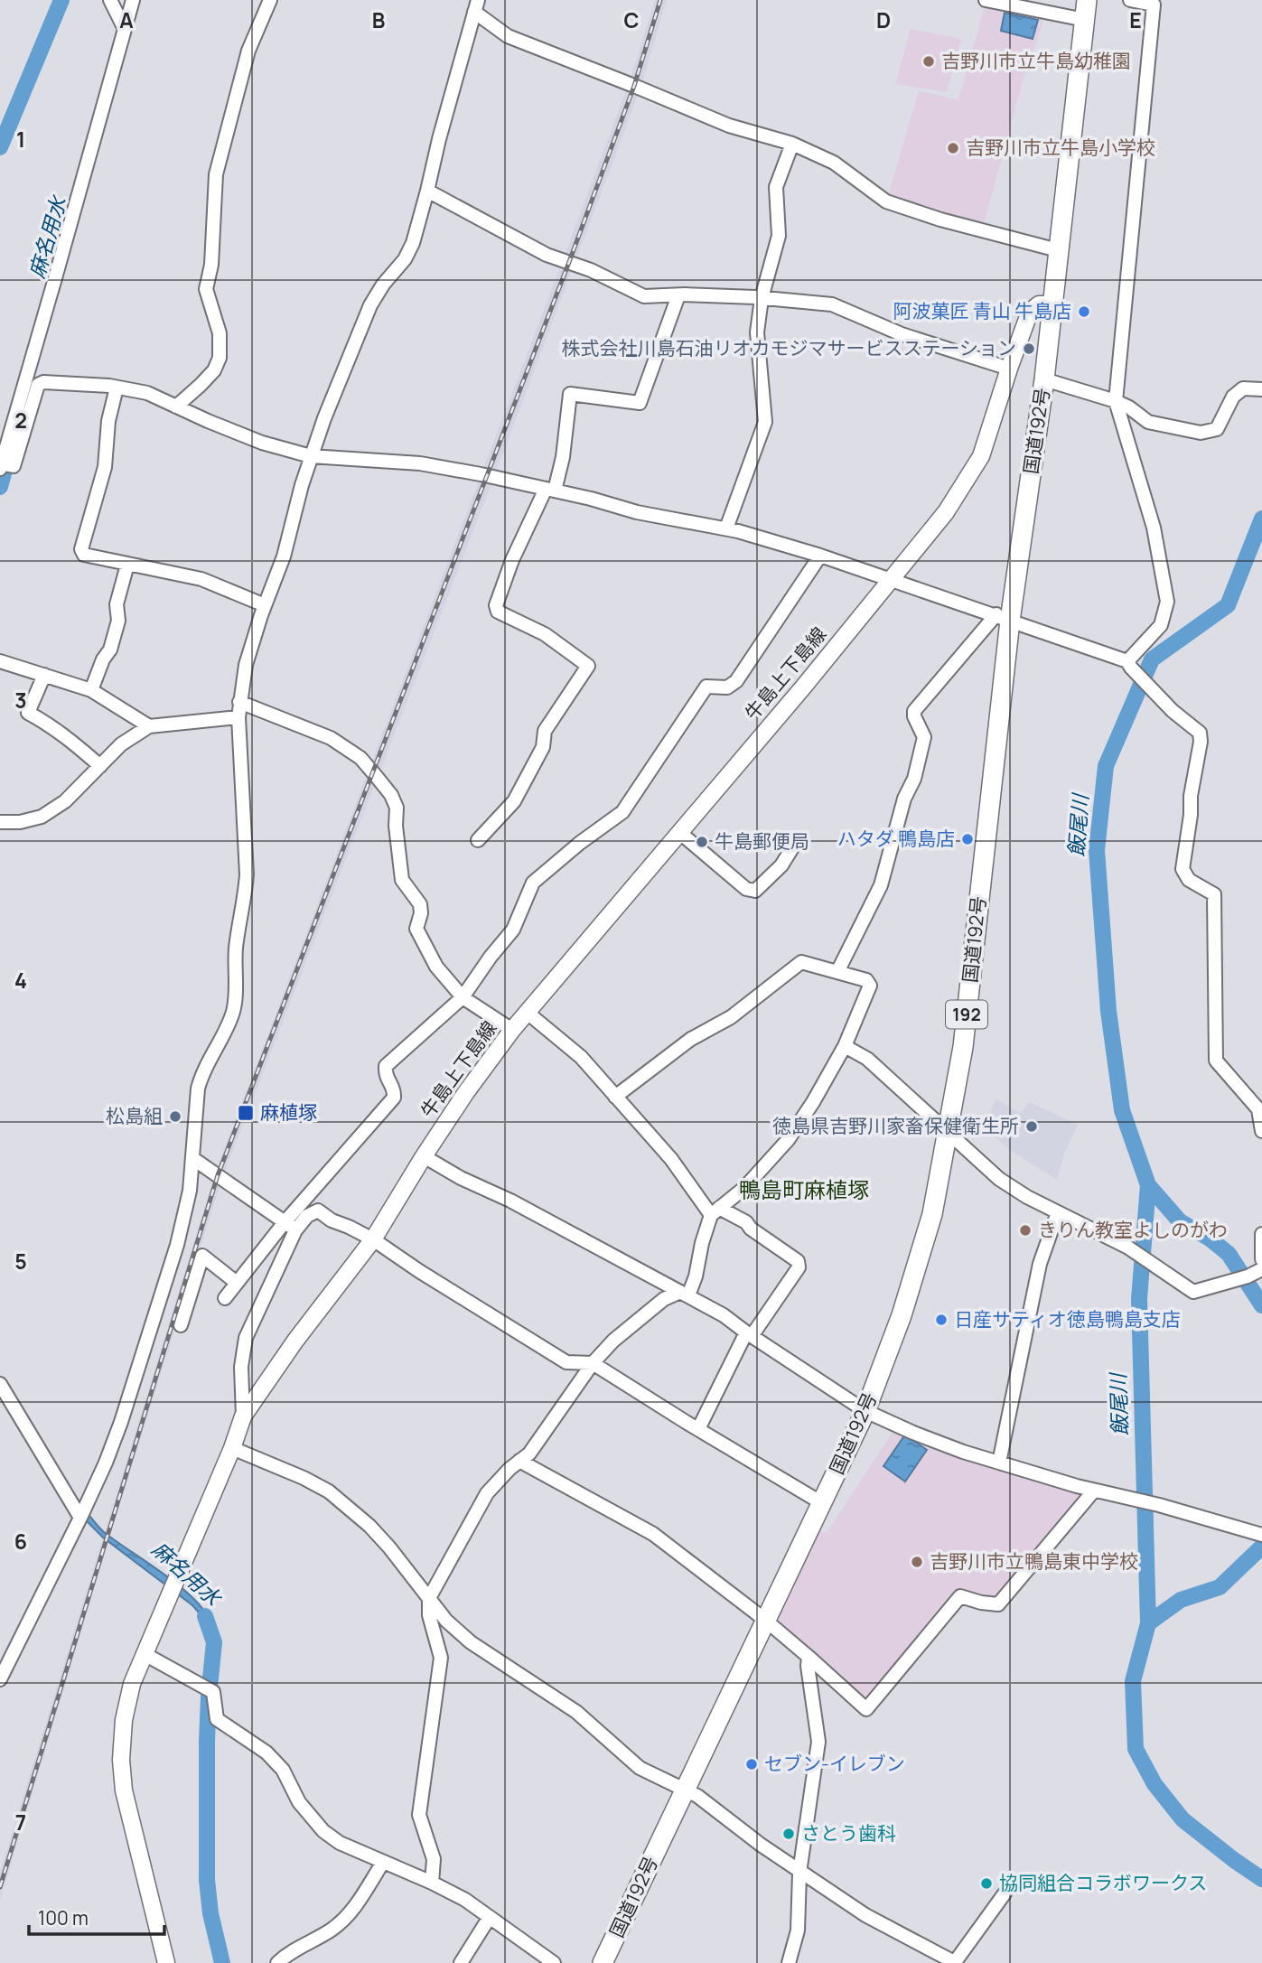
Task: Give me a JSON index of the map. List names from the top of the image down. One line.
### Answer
{"streets":{"highway":["国道192号","192"],"main road":["牛島上下島線"]},"crossings":[["国道192号","牛島上下島線"]],"districts":["鴨島町麻植塚"],"water":["麻名用水","飯尾川"],"places":{"other":["吉野川市立牛島幼稚園","吉野川市立牛島小学校","阿波菓匠 青山 牛島店","株式会社川島石油リオカモジマサービスステーション","ハタダ 鴨島店","牛島郵便局","松島組","徳島県吉野川家畜保健衛生所","きりん教室よしのがわ","日産サティオ徳島鴨島支店","吉野川市立鴨島東中学校","セブン-イレブン","さとう歯科","協同組合コラボワークス"],"transit":["麻植塚"]},"scale_bar":"100 m","grid":{"columns":["A","B","C","D","E"],"rows":["1","2","3","4","5","6","7"]}}
